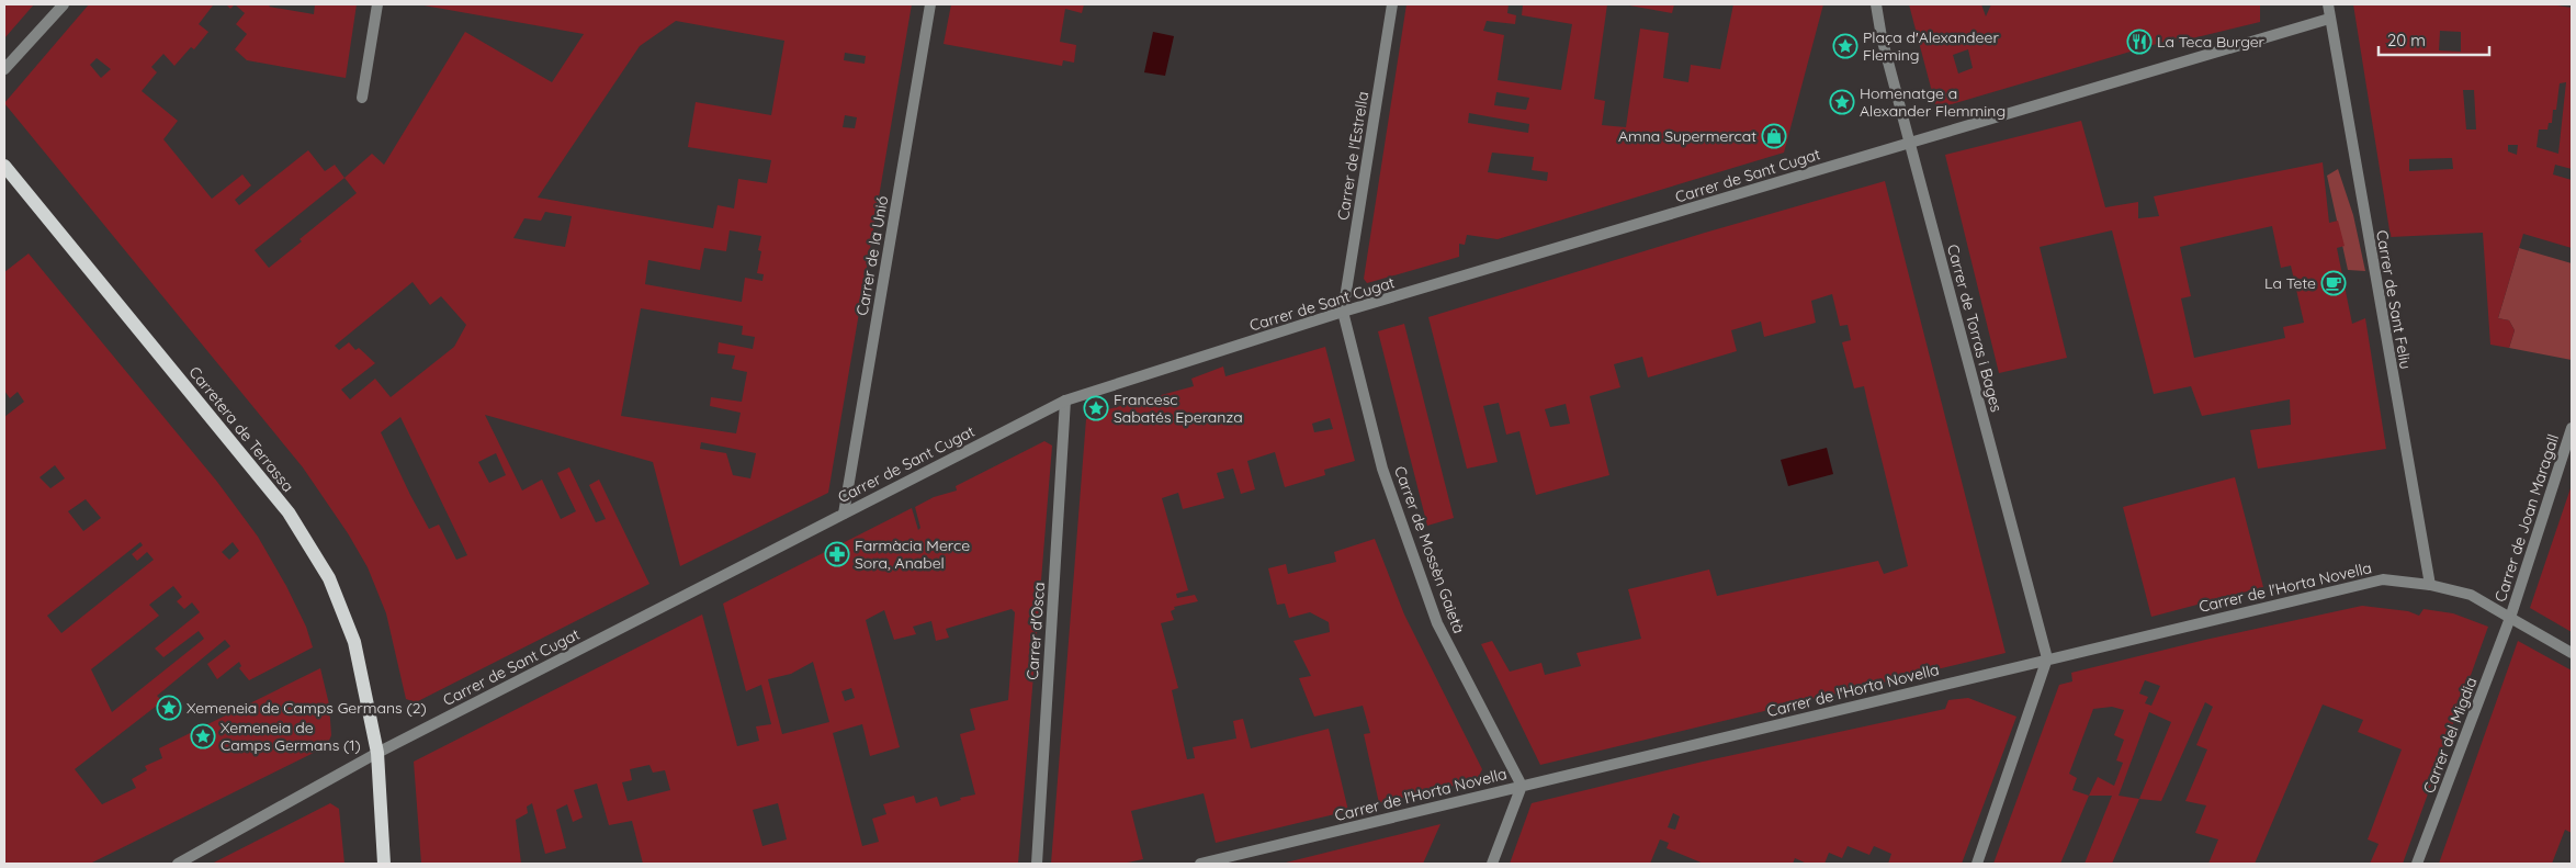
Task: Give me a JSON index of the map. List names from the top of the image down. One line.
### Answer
{"streets":{"main road":["Carretera de Terrassa"],"street":["Carrer de l'Estrella","Carrer de Sant Cugat","Carrer de la Unió","Carrer de Sant Feliu","Carrer de Torras i Bages","Carrer de Joan Maragall","Carrer de Mossèn Gaietà","Carrer de l'Horta Novella","Carrer d'Osca","Carrer del Migdia"]},"crossings":[["Carrer de l'Estrella","Carrer de Sant Cugat"],["Carrer de l'Estrella","Carrer de Mossèn Gaietà"],["Carrer de Sant Cugat","Carrer de la Unió"],["Carrer de Sant Cugat","Carrer de Sant Feliu"],["Carrer de Sant Cugat","Carrer de Torras i Bages"],["Carrer de Sant Cugat","Carretera de Terrassa"],["Carrer de Sant Cugat","Carrer de Mossèn Gaietà"],["Carrer de Sant Cugat","Carrer d'Osca"],["Carrer de Sant Feliu","Carrer de l'Horta Novella"],["Carrer de Torras i Bages","Carrer de l'Horta Novella"],["Carrer de Joan Maragall","Carrer de l'Horta Novella"],["Carrer de Joan Maragall","Carrer del Migdia"],["Carrer de Mossèn Gaietà","Carrer de l'Horta Novella"],["Carrer de l'Horta Novella","Carrer del Migdia"]],"places":{"restaurant":["La Teca Burger"],"place":["Plaça d'Alexandeer Fleming","Homenatge a Alexander Flemming","Francesc Sabatés Eperanza","Xemeneia de Camps Germans (2)","Xemeneia de Camps Germans (1)"],"shop":["Amna Supermercat"],"cafe":["La Tete"],"pharmacy":["Farmàcia Merce Sora, Anabel"]},"scale_bar":"20 m"}
